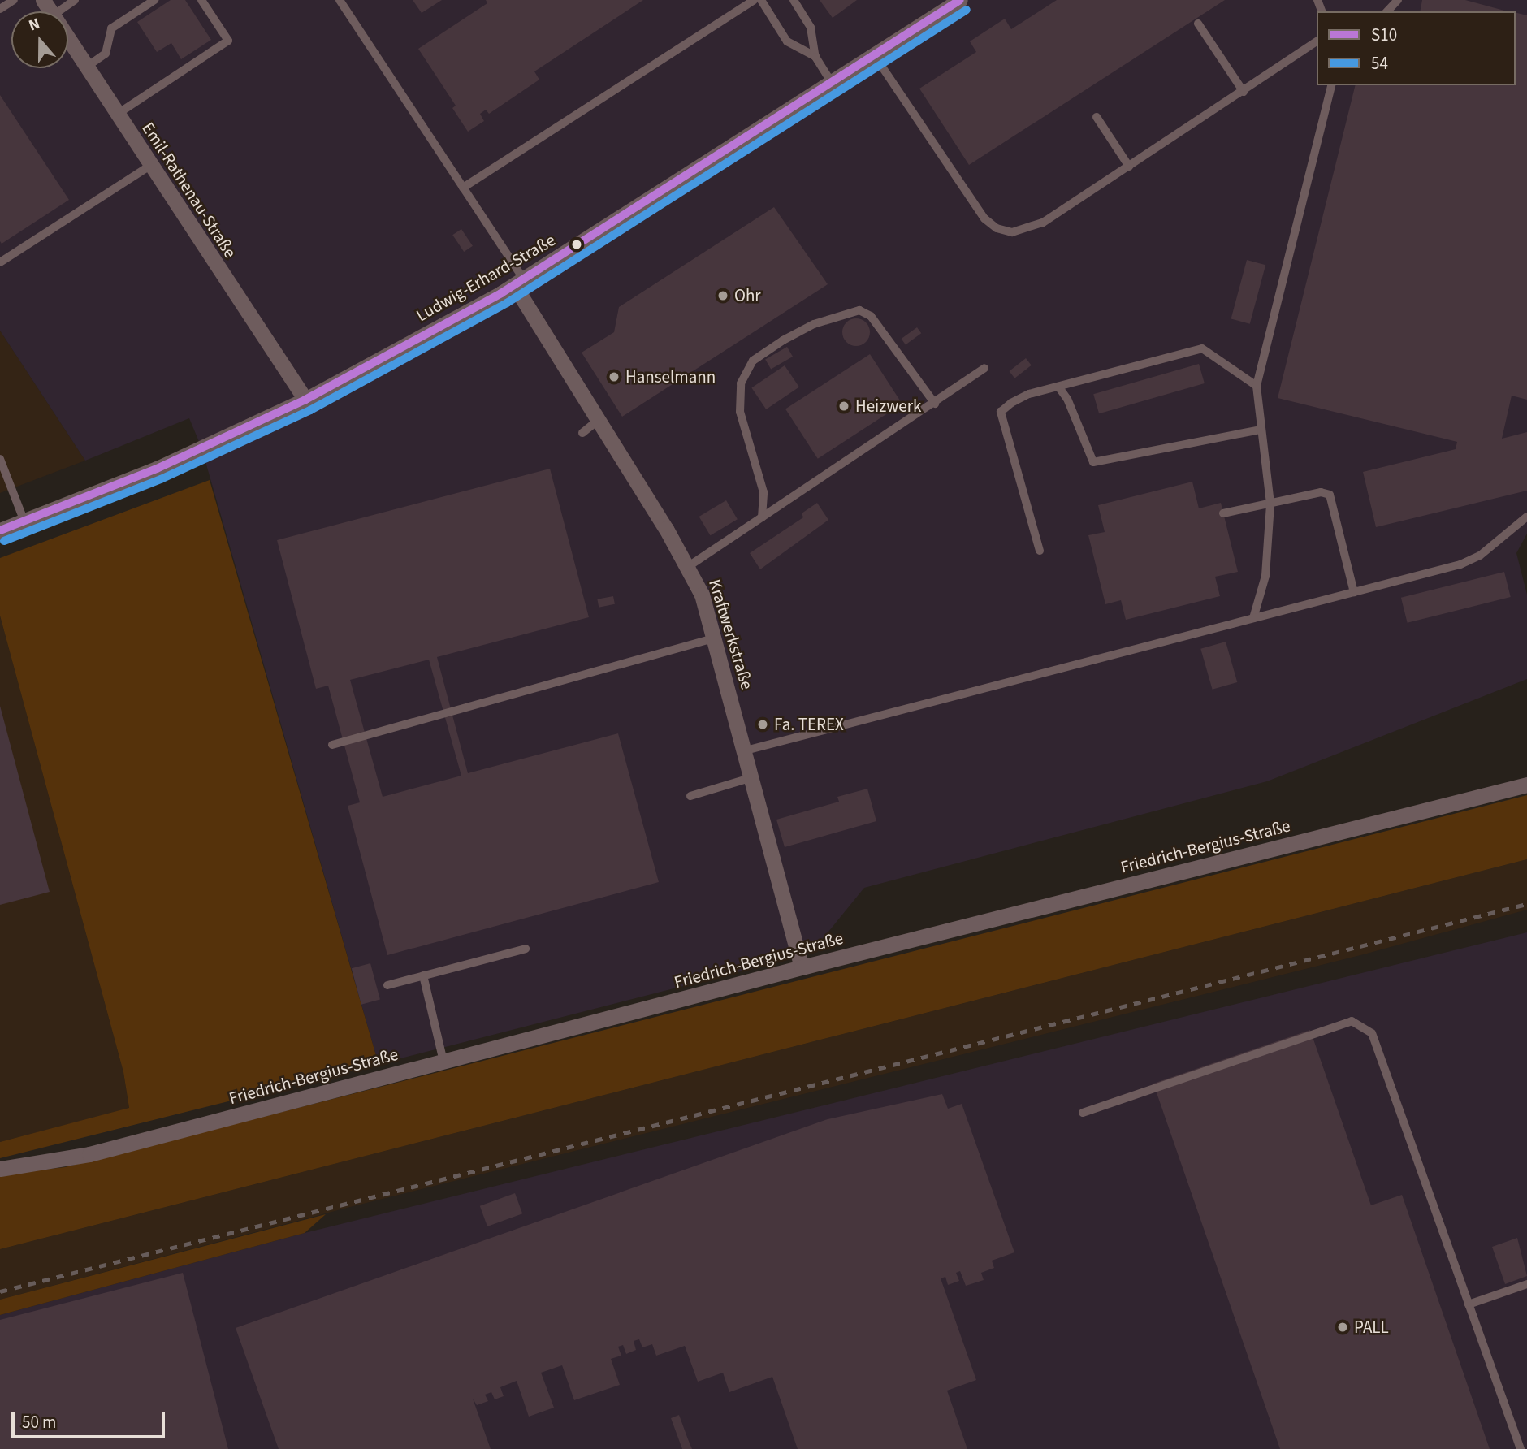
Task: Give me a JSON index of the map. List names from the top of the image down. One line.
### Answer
{"streets":{"street":["Emil-Rathenau-Straße","Ludwig-Erhard-Straße","Kraftwerkstraße","Friedrich-Bergius-Straße"]},"crossings":[["Emil-Rathenau-Straße","Ludwig-Erhard-Straße"],["Ludwig-Erhard-Straße","Kraftwerkstraße"],["Kraftwerkstraße","Friedrich-Bergius-Straße"]],"places":["Ohr","Hanselmann","Heizwerk","Fa. TEREX","PALL"],"lines":["transit line S10","transit line 54"],"legend":["S10","54"],"scale_bar":"50 m","north":"top"}
